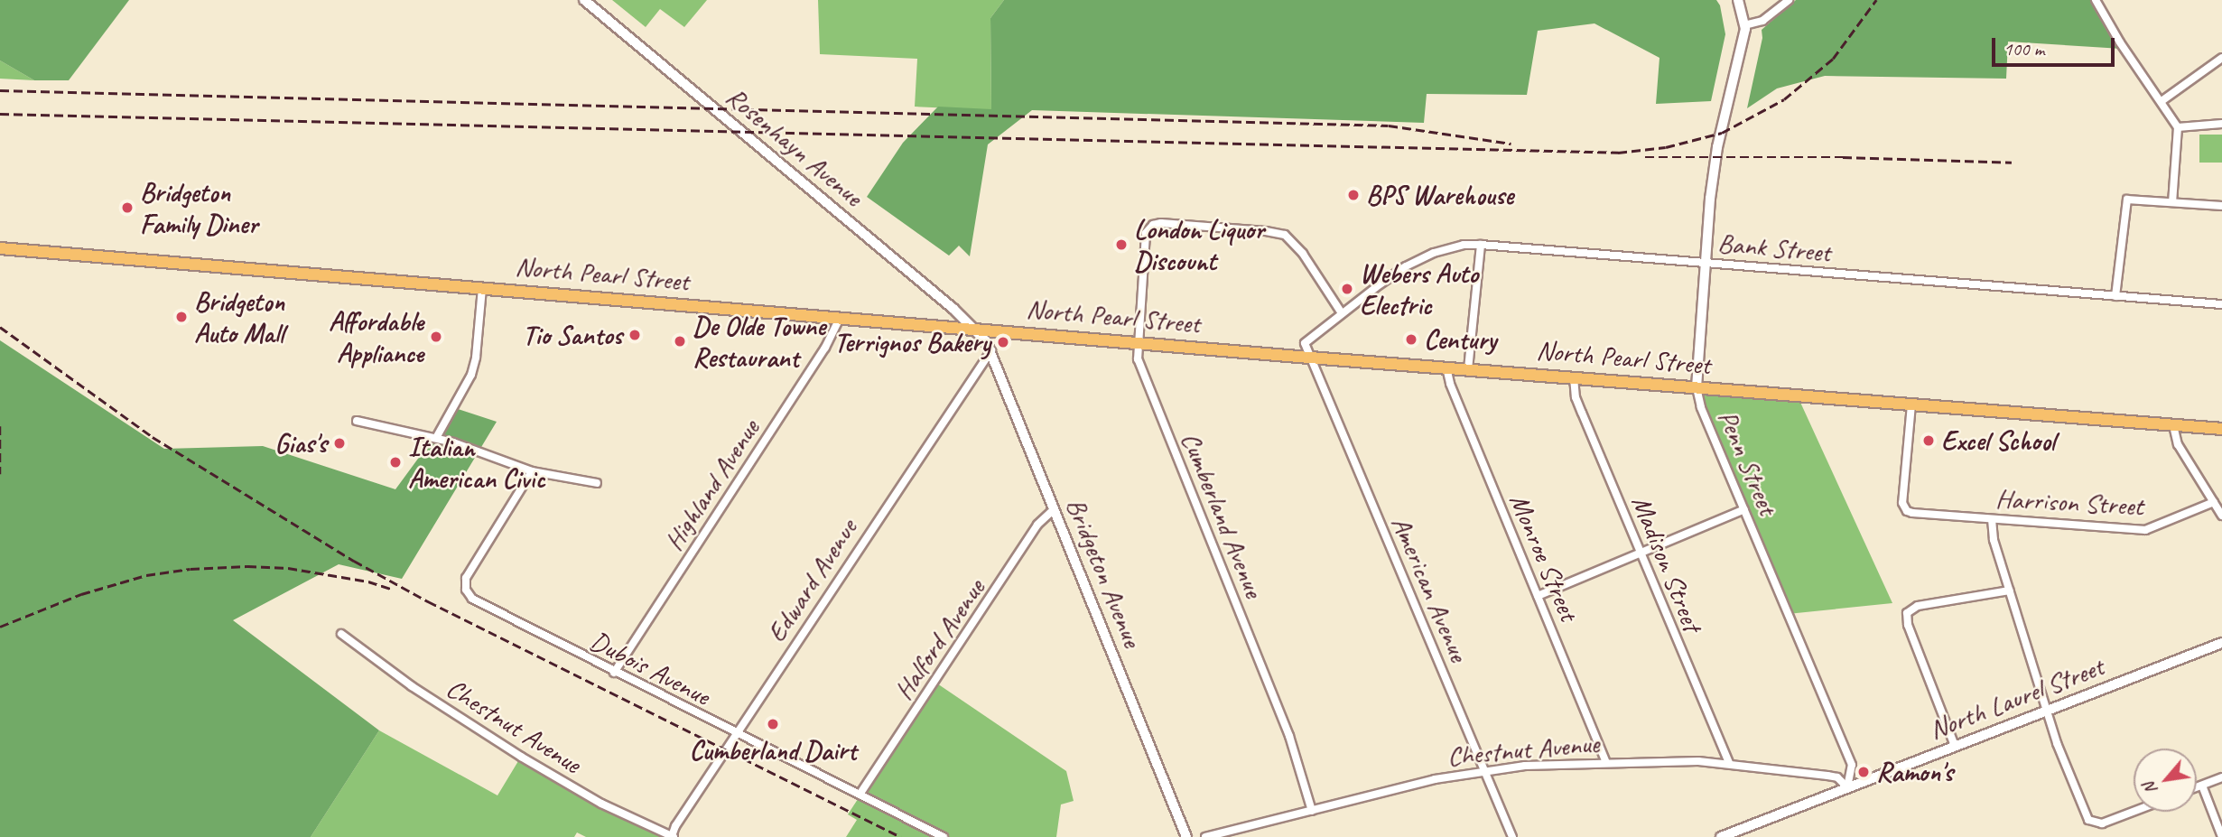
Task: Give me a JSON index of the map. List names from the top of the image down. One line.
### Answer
{"streets":{"main road":["North Pearl Street"],"street":["Rosenhayn Avenue","Bank Street","Penn Street","Highland Avenue","Harrison Street","Cumberland Avenue","Monroe Street","Madison Street","Bridgeton Avenue","Edward Avenue","American Avenue","Halford Avenue","Dubois Avenue","North Laurel Street","Chestnut Avenue"]},"crossings":[["Rosenhayn Avenue","North Pearl Street"],["Rosenhayn Avenue","Bridgeton Avenue"],["Bank Street","North Pearl Street"],["Bank Street","Penn Street"],["Bank Street","Cumberland Avenue"],["Bank Street","American Avenue"],["North Pearl Street","Penn Street"],["North Pearl Street","Highland Avenue"],["North Pearl Street","Harrison Street"],["North Pearl Street","Cumberland Avenue"],["North Pearl Street","Monroe Street"],["North Pearl Street","Madison Street"],["North Pearl Street","Bridgeton Avenue"],["North Pearl Street","American Avenue"],["Penn Street","North Laurel Street"],["Penn Street","Chestnut Avenue"],["Highland Avenue","Dubois Avenue"],["Cumberland Avenue","Chestnut Avenue"],["Monroe Street","Chestnut Avenue"],["Madison Street","Chestnut Avenue"],["Bridgeton Avenue","Edward Avenue"],["Bridgeton Avenue","Halford Avenue"],["Edward Avenue","Dubois Avenue"],["Edward Avenue","Chestnut Avenue"],["American Avenue","Chestnut Avenue"],["Halford Avenue","Dubois Avenue"],["North Laurel Street","Chestnut Avenue"]],"places":["BPS Warehouse","Bridgeton Family Diner","London Liquor Discount","Webers Auto Electric","Bridgeton Auto Mall","Tio Santos","Affordable Appliance","Century","De Olde Towne Restaurant","Terrignos Bakery","Excel School","Gias's","Italian American Civic","Cumberland Dairt","Ramon's"],"scale_bar":"100 m","north":"bottom left"}
